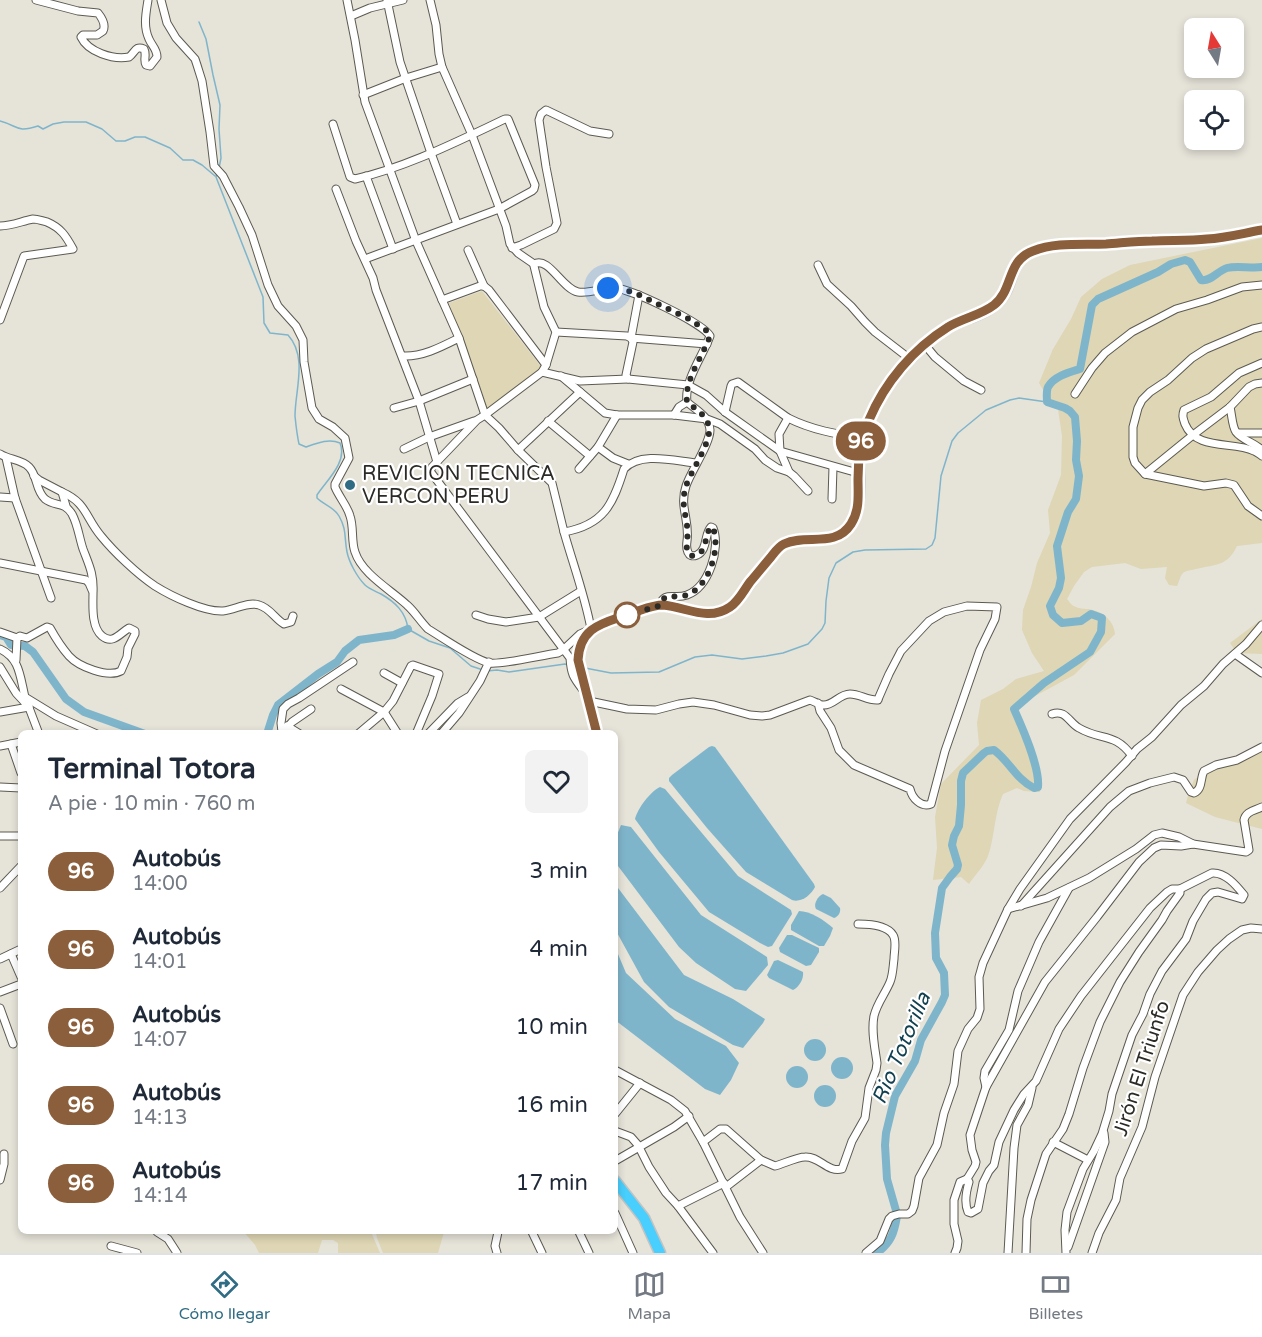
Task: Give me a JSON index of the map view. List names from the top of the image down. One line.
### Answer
{"streets":{"street":["Jirón El Triunfo"]},"water":["Rio Totorilla"],"places":["REVICION TECNICA VERCON PERU"],"lines":["bus line 96"],"north":"top","page":{"on_map":"96","heading":["Terminal Totora","A pie · 10 min · 760 m"],"list":[{"mark":"96","name":"Autobús","note":"14:00","value":"3 min"},{"mark":"96","name":"Autobús","note":"14:01","value":"4 min"},{"mark":"96","name":"Autobús","note":"14:07","value":"10 min"},{"mark":"96","name":"Autobús","note":"14:13","value":"16 min"},{"mark":"96","name":"Autobús","note":"14:14","value":"17 min"}],"tabs":["Cómo llegar","Mapa","Billetes"]}}
